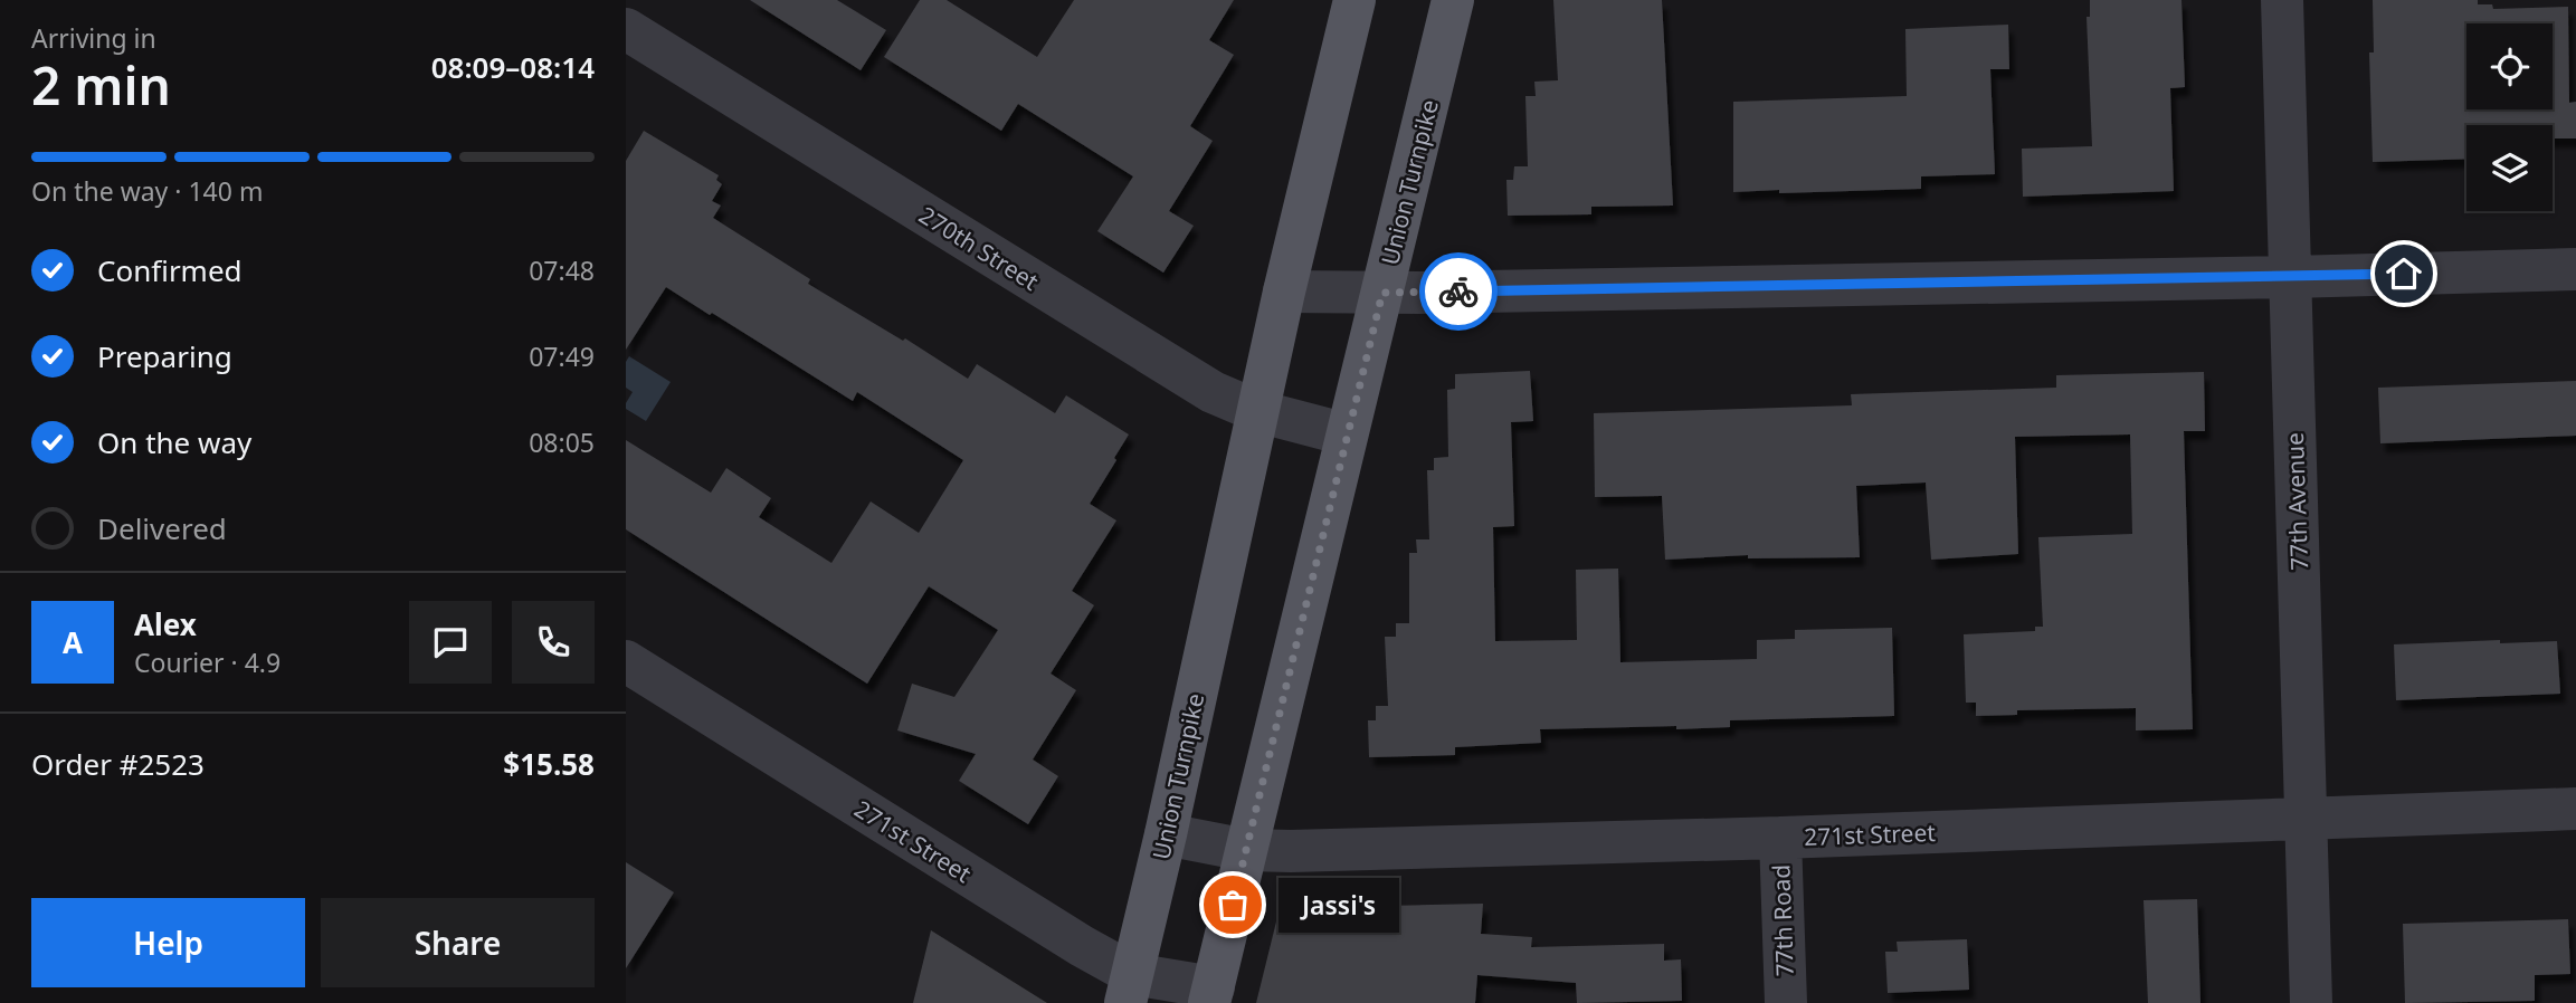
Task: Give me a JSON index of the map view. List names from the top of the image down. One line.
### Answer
{"streets":{"main road":["Union Turnpike"],"street":["270th Street","77th Avenue","271st Street","77th Road"]},"crossings":[["Union Turnpike","270th Street"],["Union Turnpike","271st Street"],["77th Avenue","271st Street"],["271st Street","77th Road"]],"places":["Jassi's"],"page":{"heading":["2 min","Arriving in","08:09–08:14"],"panel":["Alex","Courier · 4.9","Order #2523","$15.58"],"bar":"On the way · 140 m","list":[["Confirmed","07:48"],["Preparing","07:49"],["On the way","08:05"],"Delivered"],"round":"A","bubble":"Jassi's","buttons":["Help","Share"]}}
